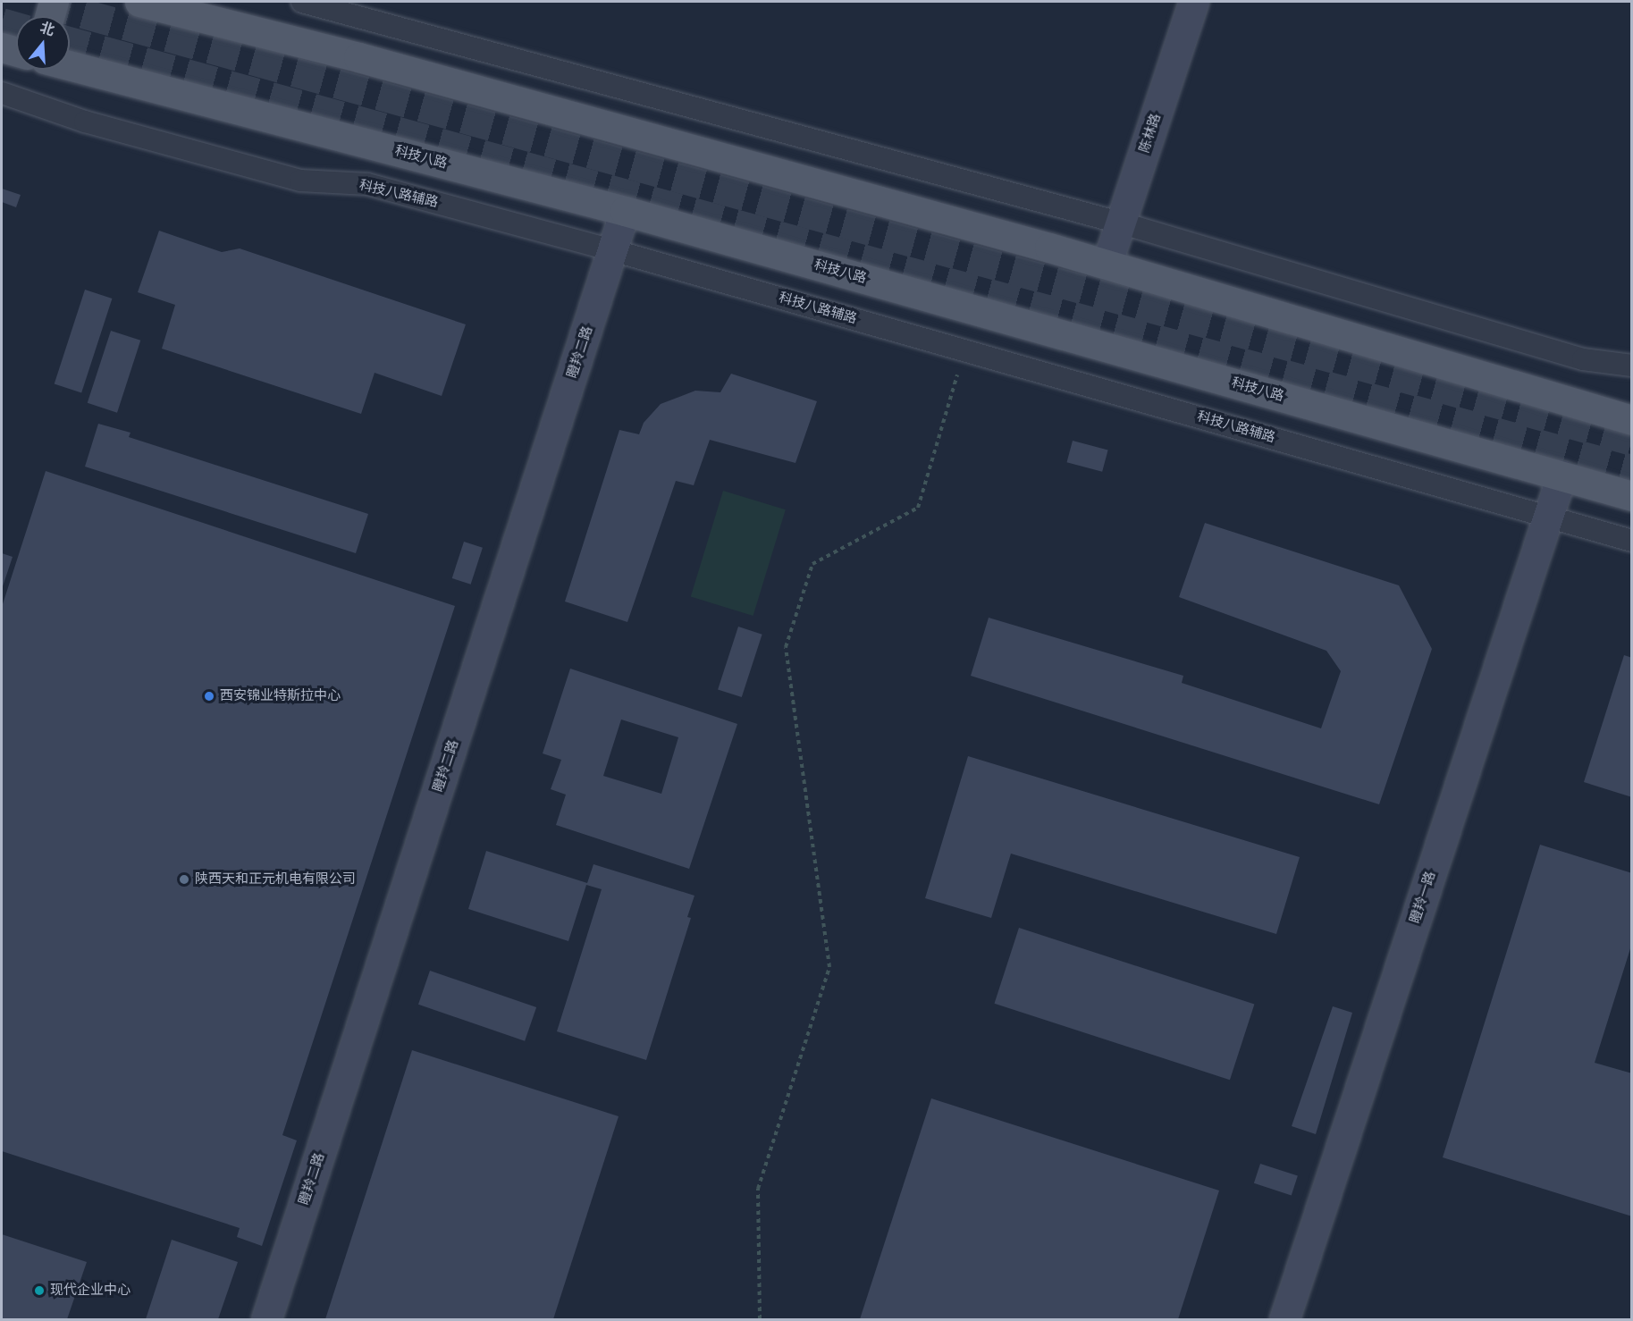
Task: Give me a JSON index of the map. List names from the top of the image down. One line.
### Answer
{"streets":{"main road":["科技八路"],"street":["陈林路","科技八路辅路","瞪羚二路","瞪羚一路"]},"crossings":[["科技八路","瞪羚二路"],["科技八路","瞪羚一路"],["科技八路辅路","瞪羚二路"],["科技八路辅路","瞪羚一路"]],"places":["西安锦业特斯拉中心","陕西天和正元机电有限公司","现代企业中心"],"north":"top"}
